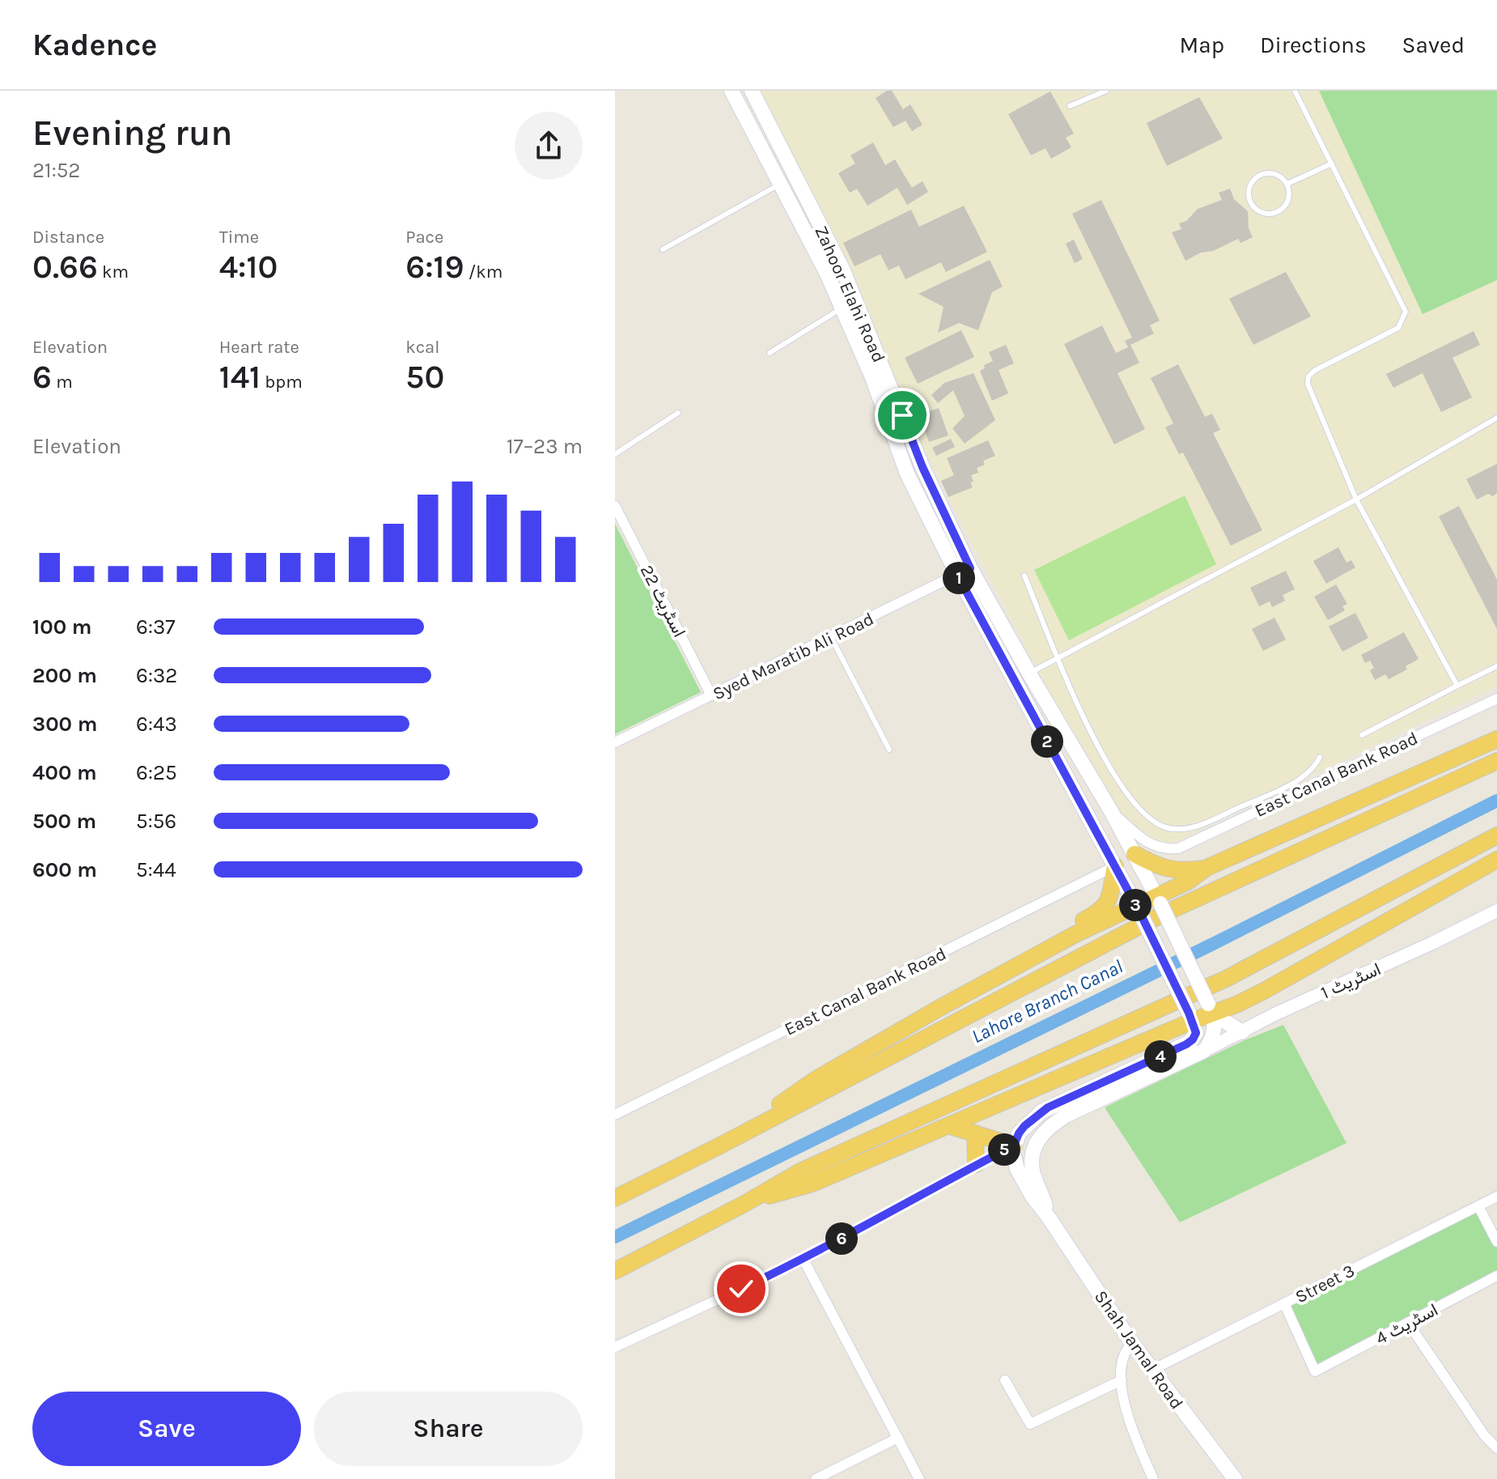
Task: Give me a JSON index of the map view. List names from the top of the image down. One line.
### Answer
{"streets":{"main road":["Zahoor Elahi Road","Shah Jamal Road"],"street":["اسٹریٹ 22","Syed Maratib Ali Road","East Canal Bank Road","اسٹریٹ 1","Street 3","اسٹریٹ 4"]},"crossings":[["Zahoor Elahi Road","Syed Maratib Ali Road"],["Zahoor Elahi Road","East Canal Bank Road"],["اسٹریٹ 22","Syed Maratib Ali Road"],["Street 3","اسٹریٹ 4"],["Street 3","Shah Jamal Road"]],"water":["Lahore Branch Canal"],"page":{"header":"Kadence","nav":["Map","Directions","Saved"],"heading":["Evening run","21:52"],"stats":[["Distance","0.66 km"],["Time","4:10"],["Pace","6:19 /km"],["Elevation","6 m"],["Heart rate","141 bpm"],["kcal","50"]],"chart":["Elevation","17–23 m"],"pins":["1","2","3","4","5","6"],"list":[{"name":"100 m","note":"6:37"},{"name":"200 m","note":"6:32"},{"name":"300 m","note":"6:43"},{"name":"400 m","note":"6:25"},{"name":"500 m","note":"5:56"},{"name":"600 m","note":"5:44"}],"buttons":["Save","Share"]}}
